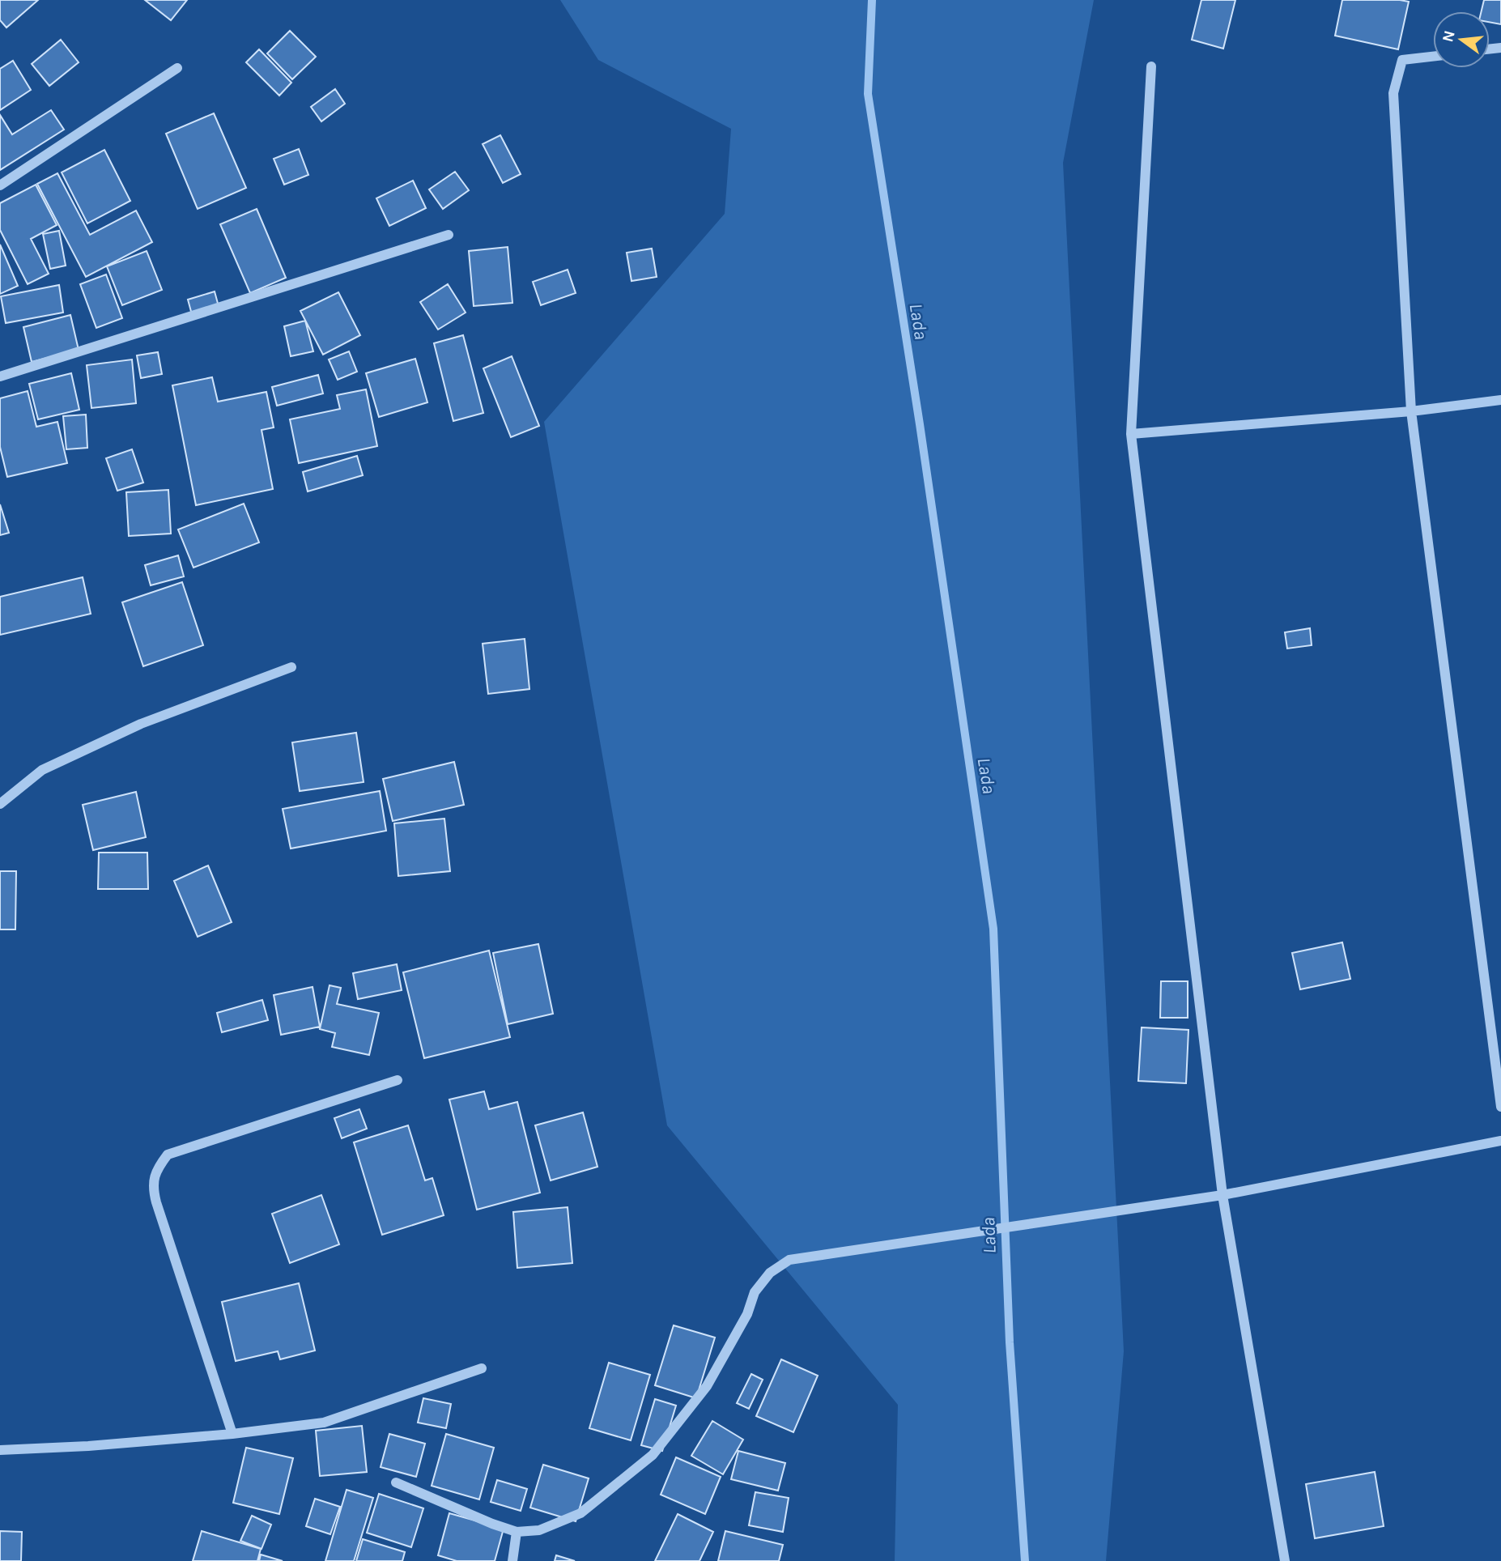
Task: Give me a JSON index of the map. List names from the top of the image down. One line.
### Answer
{"water":["Lada"],"north":"left"}
